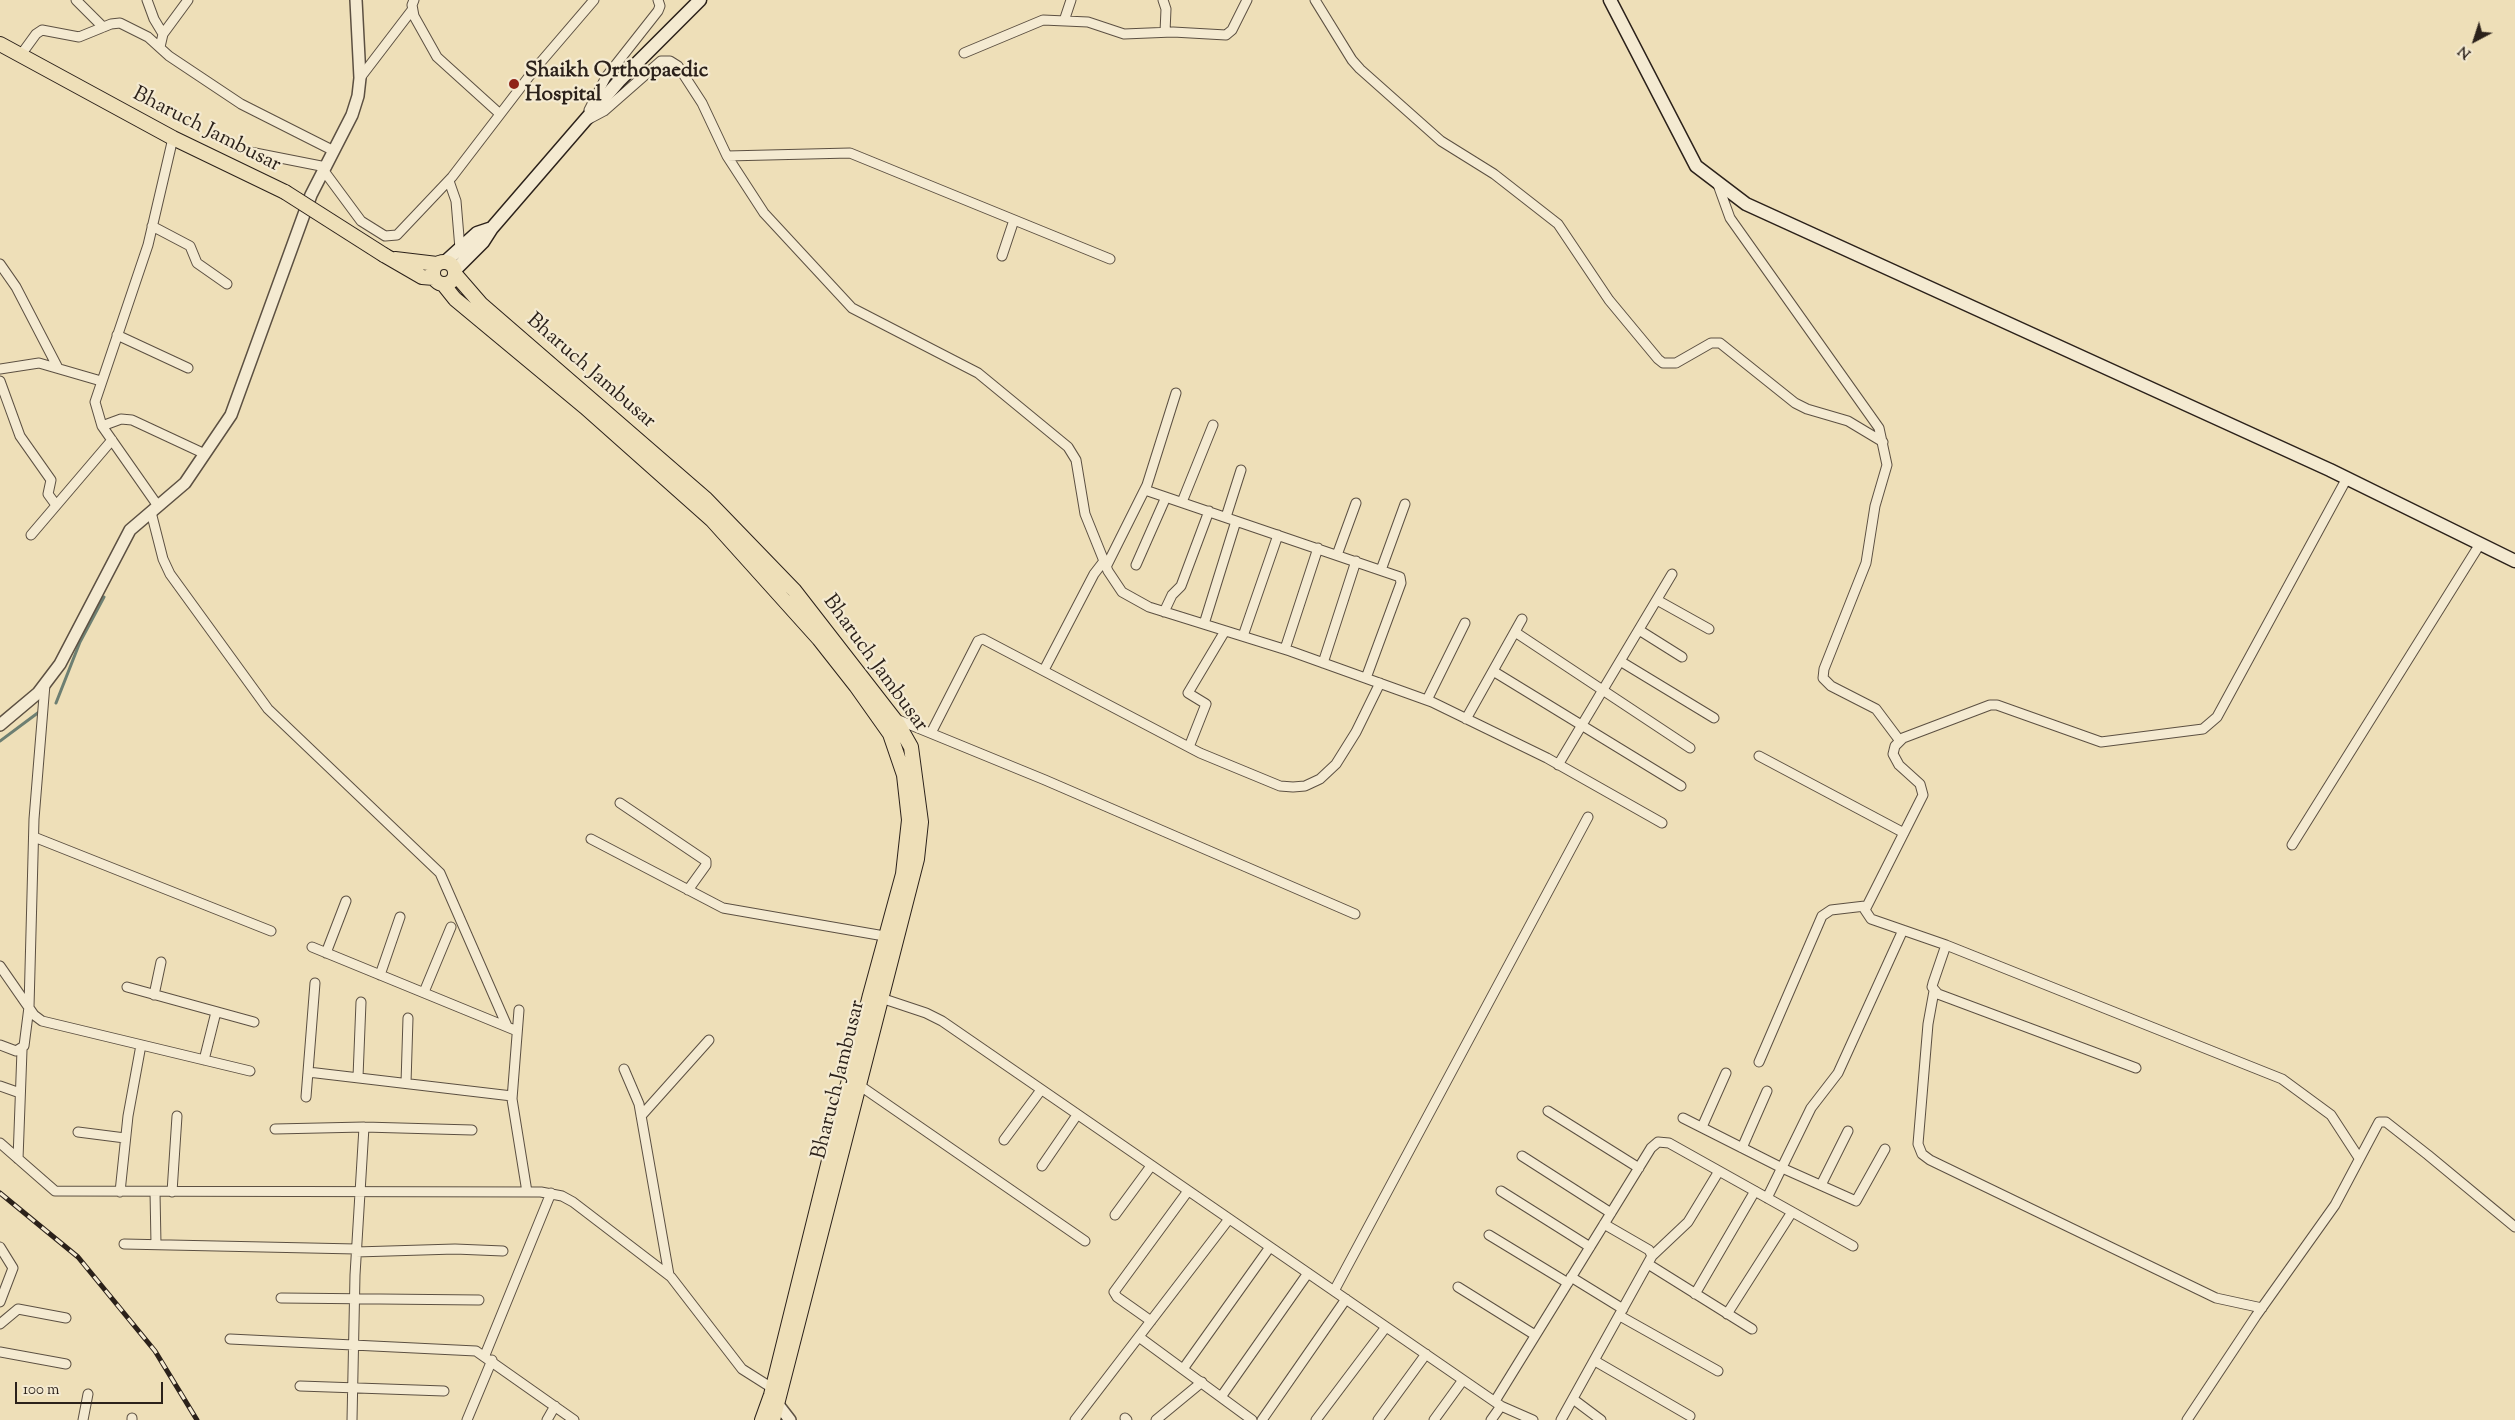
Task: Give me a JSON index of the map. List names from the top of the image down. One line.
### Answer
{"streets":{"main road":["Bharuch Jambusar"]},"places":["Shaikh Orthopaedic Hospital"],"scale_bar":"100 m","north":"bottom left"}
